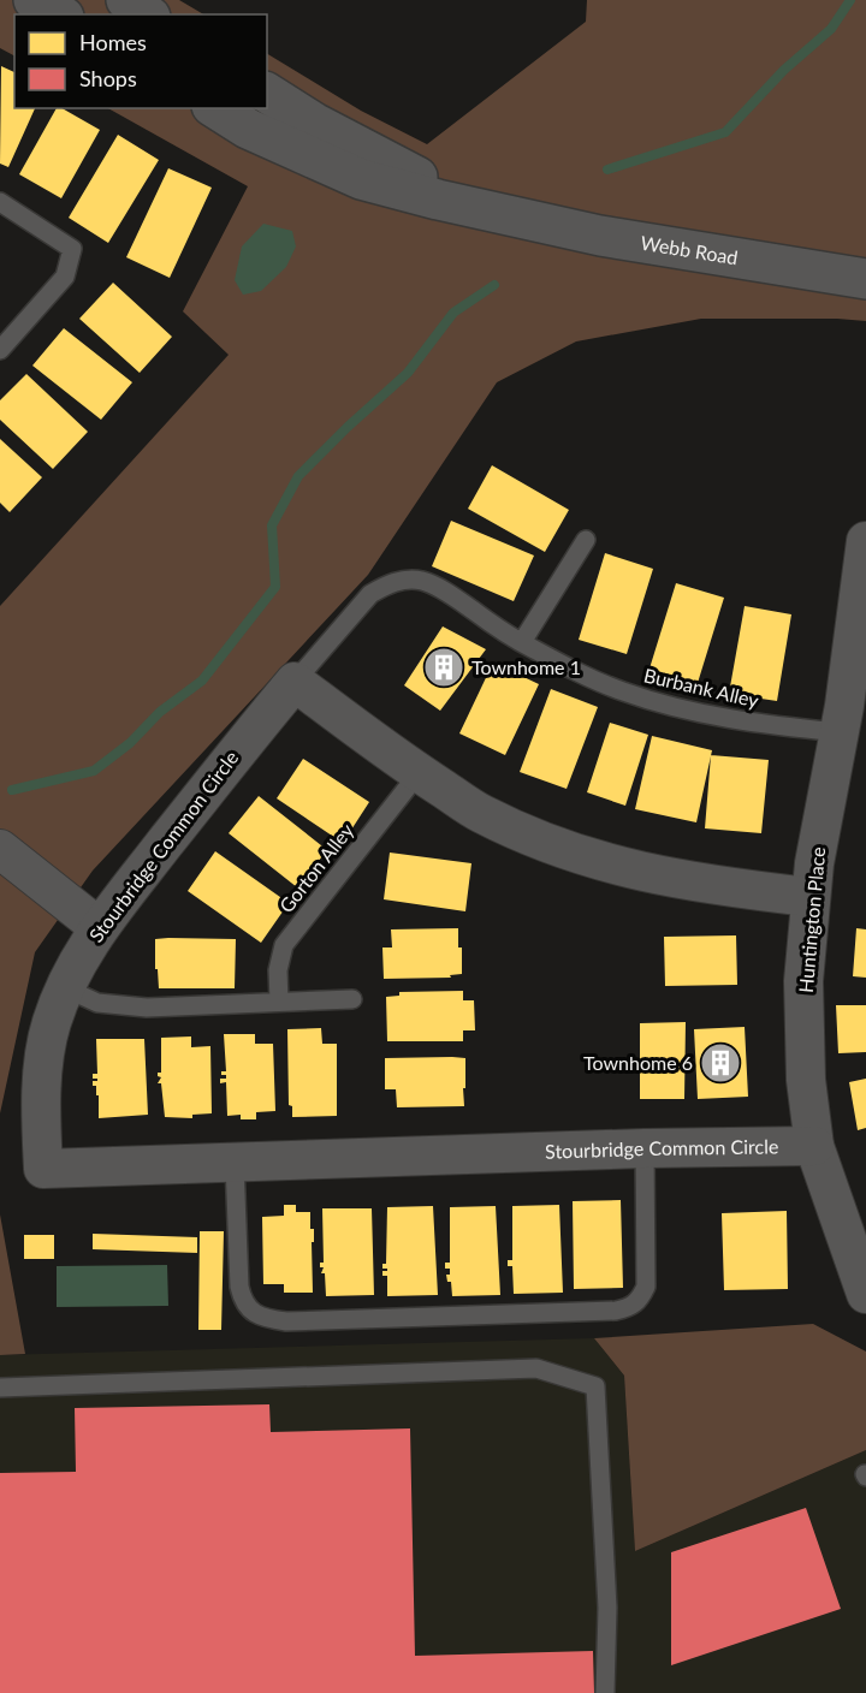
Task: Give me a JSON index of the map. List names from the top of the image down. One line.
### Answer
{"streets":{"street":["Webb Road","Stourbridge Common Circle","Huntington Place"],"lane":["Burbank Alley","Gorton Alley"]},"crossings":[["Burbank Alley","Stourbridge Common Circle"],["Burbank Alley","Huntington Place"],["Stourbridge Common Circle","Huntington Place"]],"places":{"building":["Townhome 1","Townhome 6"]},"legend":["Homes","Shops"]}
